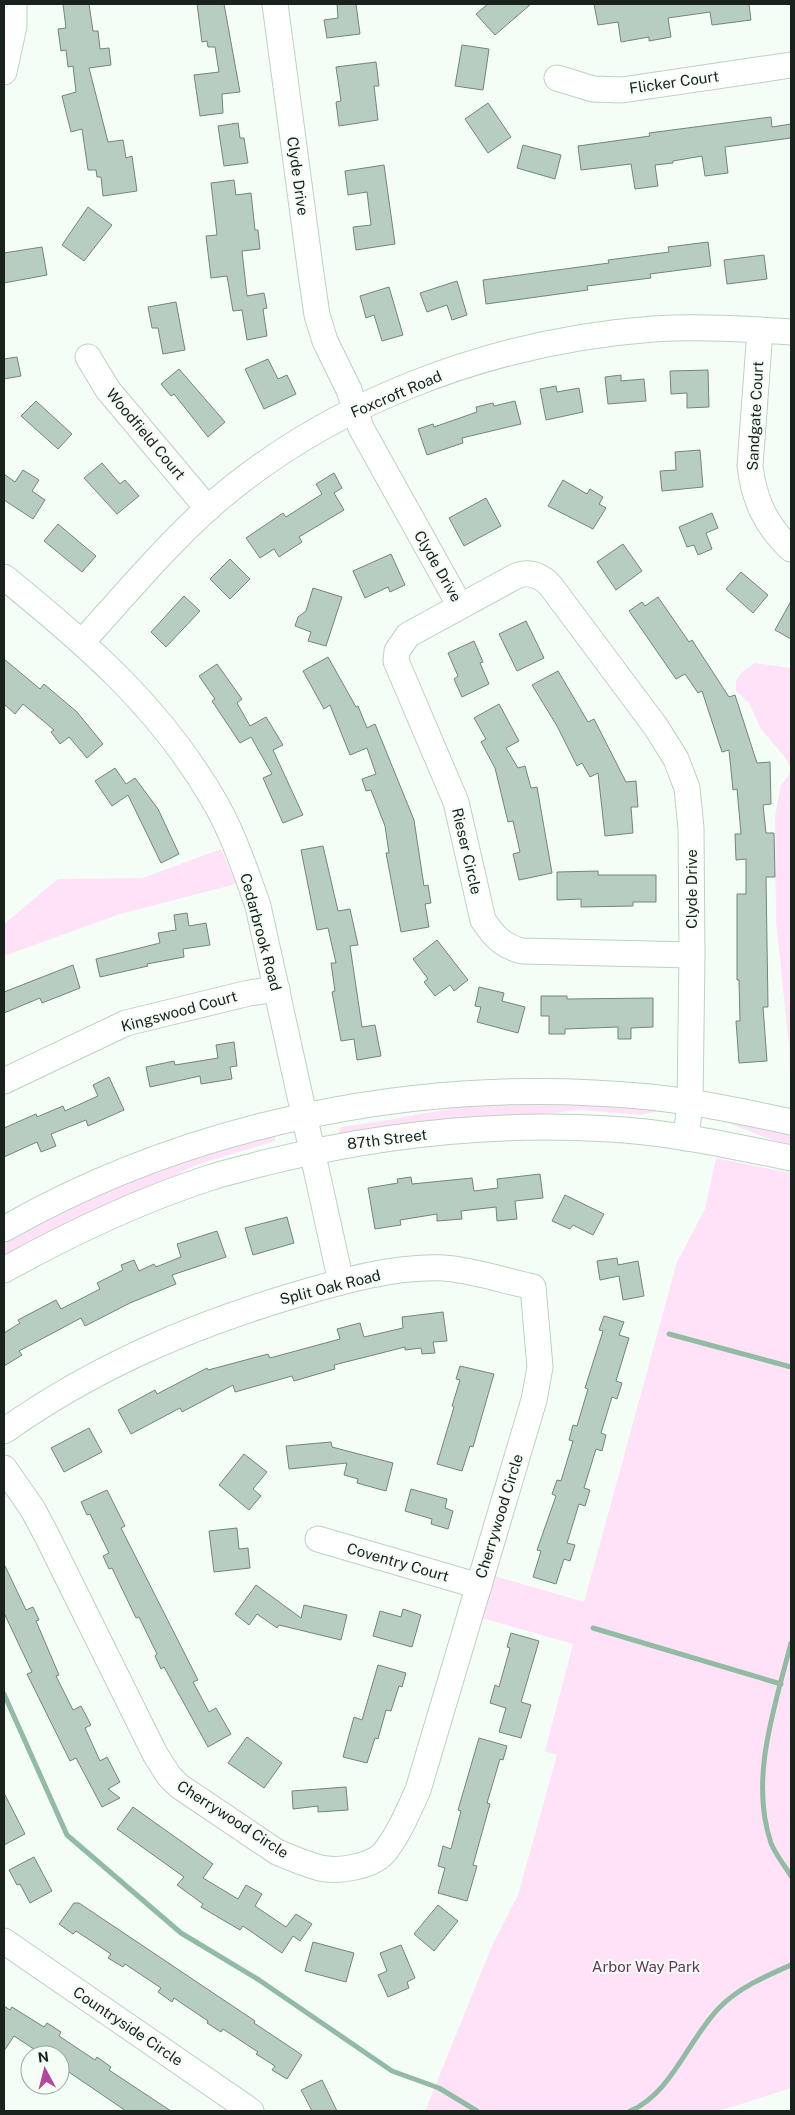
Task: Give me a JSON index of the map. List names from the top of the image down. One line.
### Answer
{"streets":{"street":["Flicker Court","Clyde Drive","Foxcroft Road","Sandgate Court","Woodfield Court","Rieser Circle","Cedarbrook Road","Kingswood Court","87th Street","Split Oak Road","Cherrywood Circle","Coventry Court","Countryside Circle"]},"crossings":[["Clyde Drive","Foxcroft Road"],["Clyde Drive","Rieser Circle"],["Clyde Drive","87th Street"],["Foxcroft Road","Sandgate Court"],["Foxcroft Road","Woodfield Court"],["Foxcroft Road","Cedarbrook Road"],["Cedarbrook Road","Kingswood Court"],["Cedarbrook Road","87th Street"],["Cedarbrook Road","Split Oak Road"],["Split Oak Road","Cherrywood Circle"],["Cherrywood Circle","Coventry Court"]],"parks":["Arbor Way Park"],"north":"top"}
